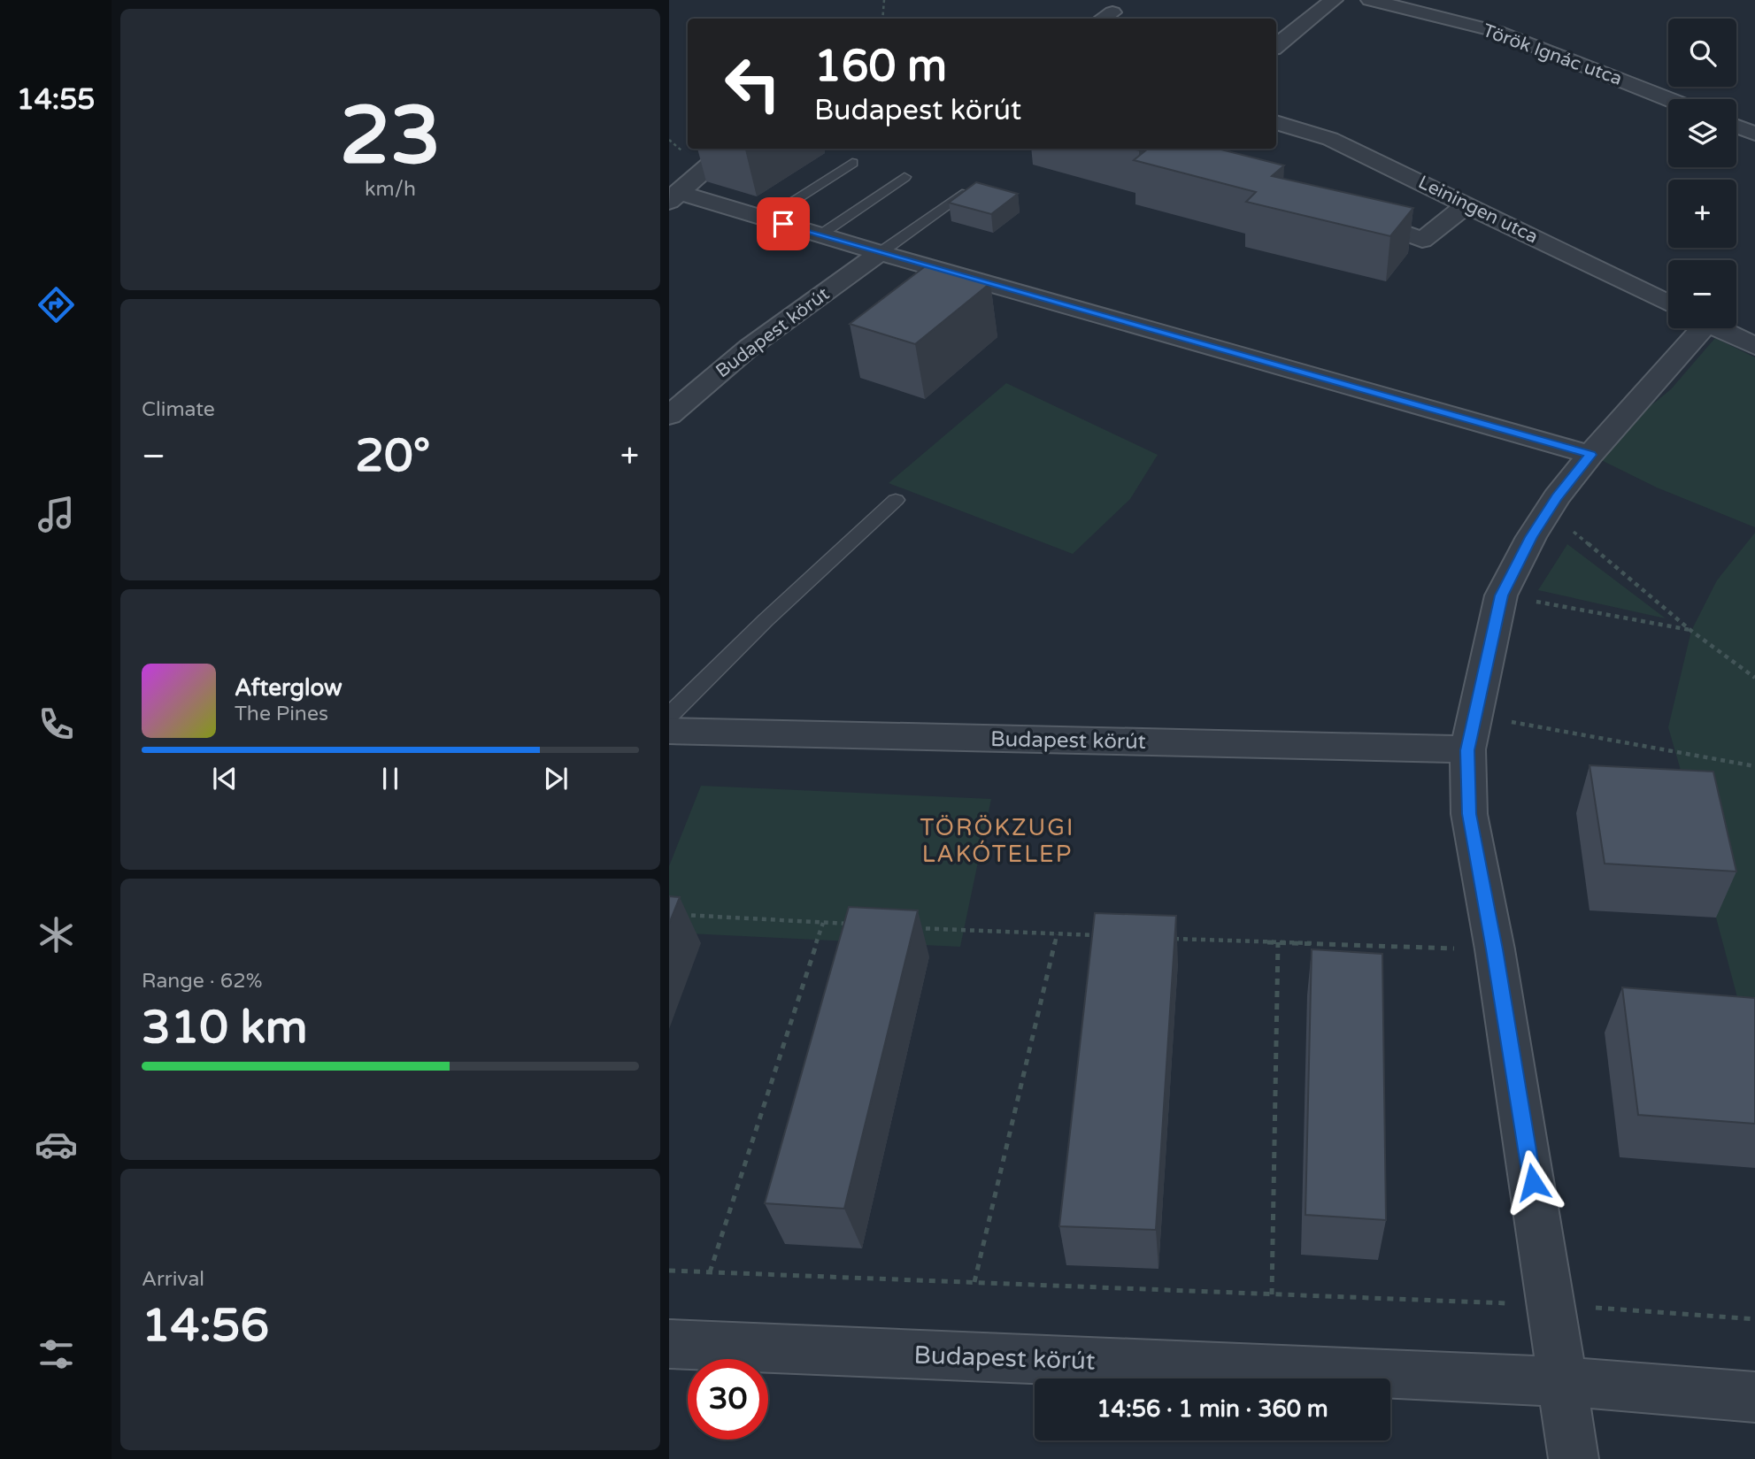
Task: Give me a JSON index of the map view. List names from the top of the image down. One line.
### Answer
{"streets":{"street":["Török Ignác utca","Leiningen utca","Budapest körút"]},"districts":["TÖRÖKZUGI LAKÓTELEP"],"page":{"tabs":"14:55","tile":[["23","km/h"],"Climate",["Range · 62%","310 km"],["Arrival","14:56"]],"map_buttons":["+","−"],"turn":["160 m","Budapest körút"],"heat":["−","20°","+"],"song":["Afterglow","The Pines"],"limit":"30","trip":"14:56 · 1 min · 360 m"}}
